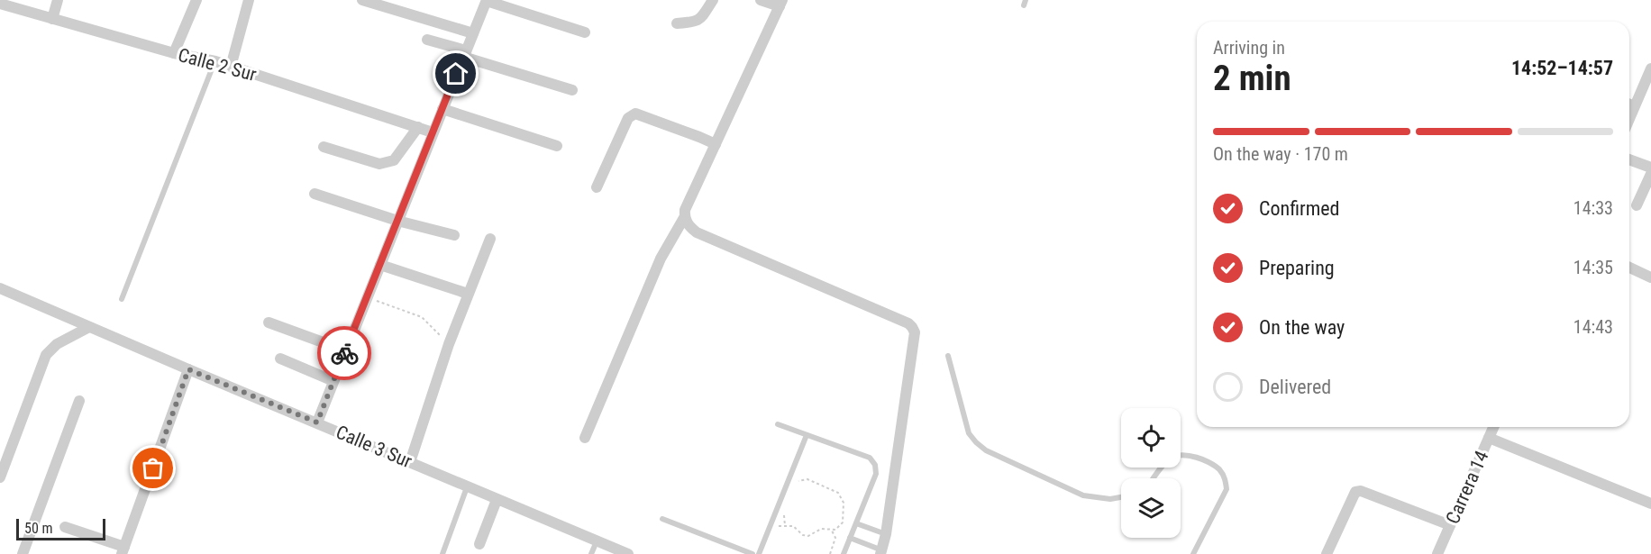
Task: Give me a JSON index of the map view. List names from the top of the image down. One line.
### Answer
{"streets":{"street":["Calle 2 Sur","Calle 3 Sur","Carrera 14"]},"scale_bar":"50 m","page":{"heading":["2 min","Arriving in","14:52–14:57"],"bar":"On the way · 170 m","list":[["Confirmed","14:33"],["Preparing","14:35"],["On the way","14:43"],"Delivered"],"scale":"50 m"}}
